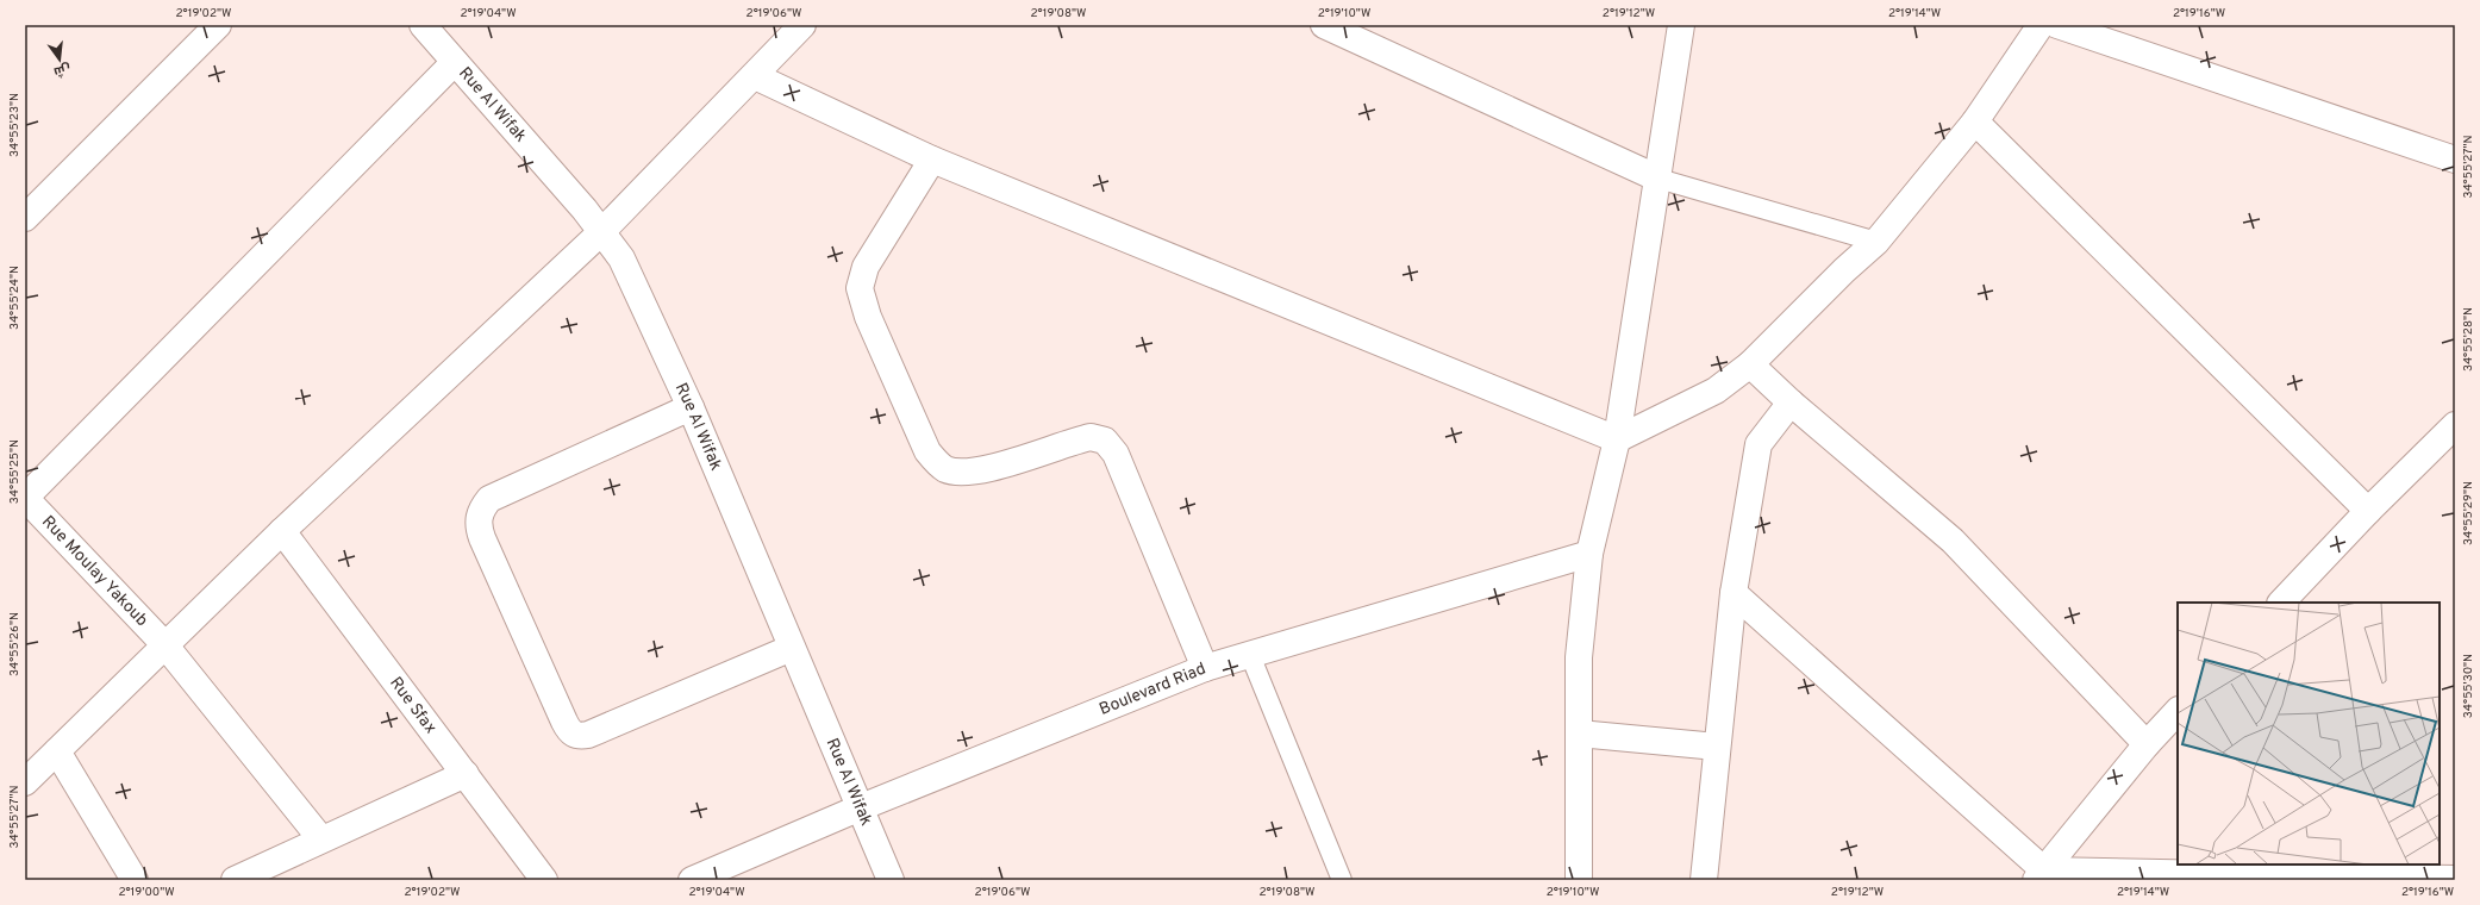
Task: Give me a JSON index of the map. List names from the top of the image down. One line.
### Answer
{"streets":{"street":["Rue Al Wifak","Rue Moulay Yakoub","Boulevard Riad","Rue Sfax"]},"crossings":[["Rue Al Wifak","Boulevard Riad"]],"north":"bottom","coordinates":["2°19'02\"W","2°19'04\"W","2°19'06\"W","2°19'08\"W","2°19'10\"W","2°19'12\"W","2°19'14\"W","2°19'16\"W","34°55'23\"N","34°55'27\"N","34°55'24\"N","34°55'28\"N","34°55'25\"N","34°55'29\"N","34°55'26\"N","34°55'30\"N","2°19'00\"W"]}
